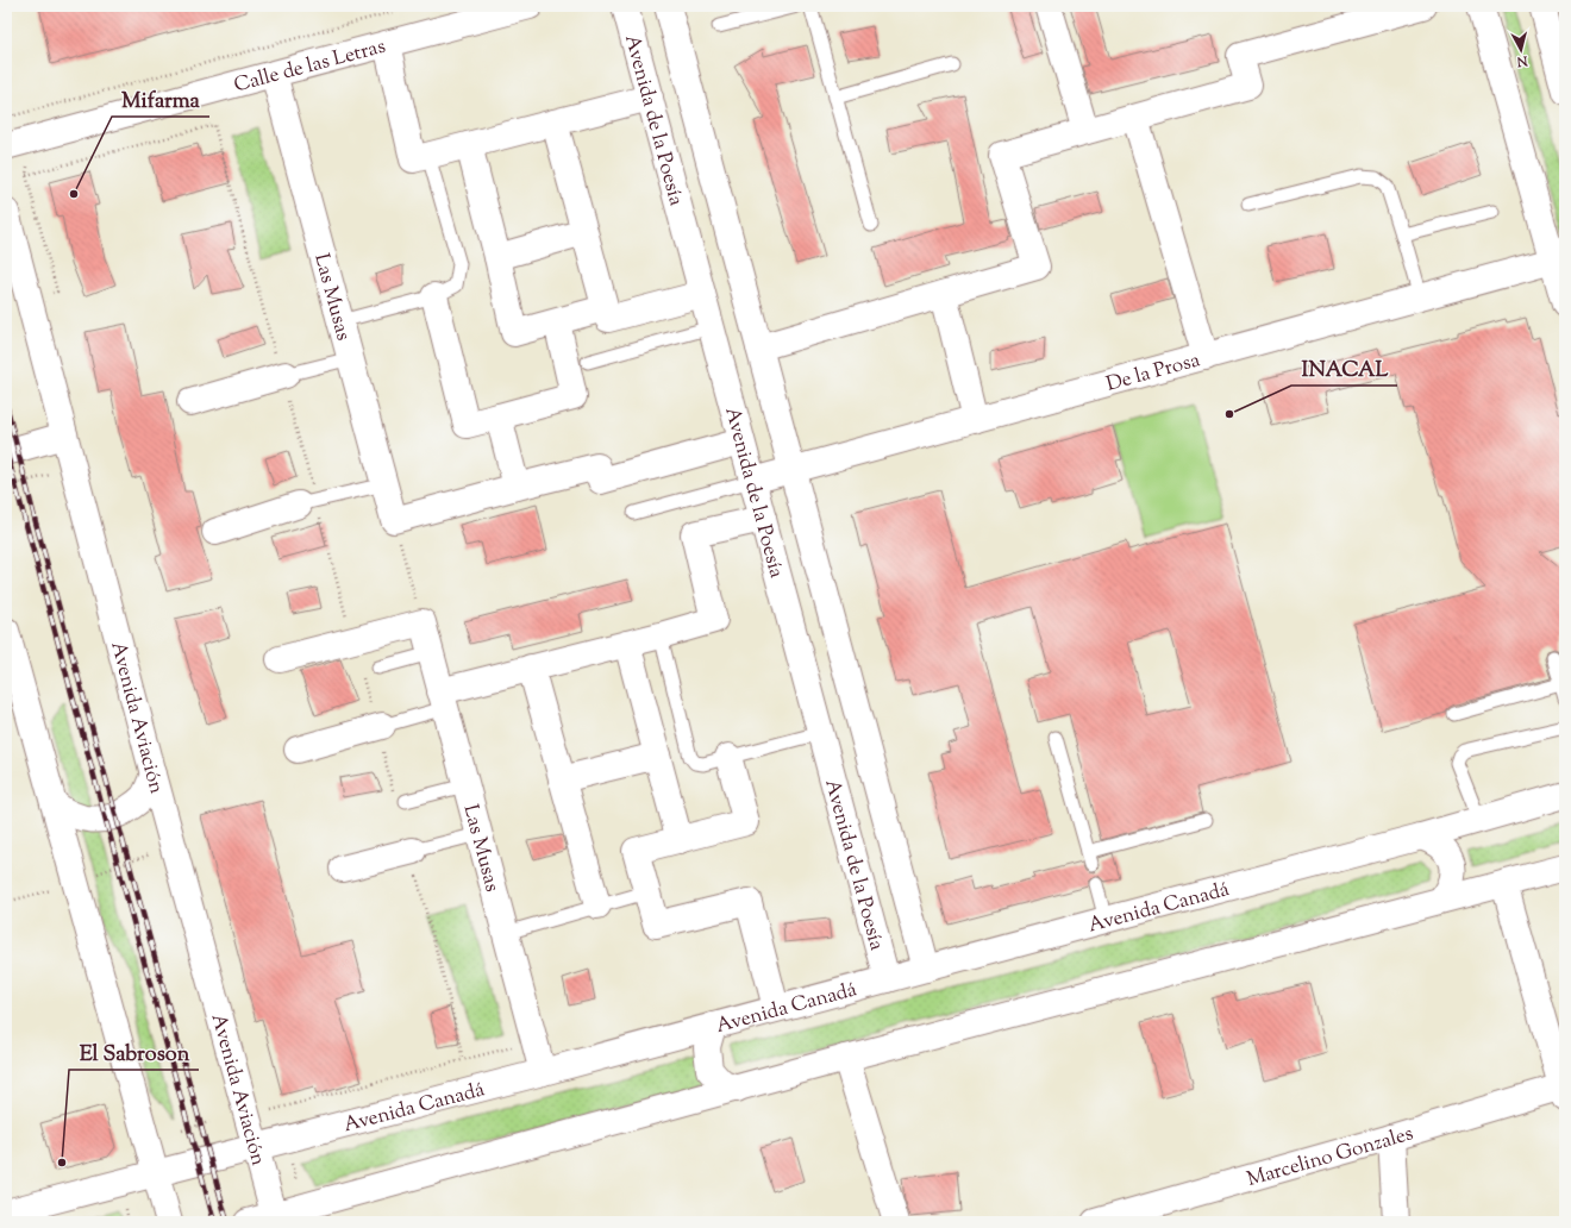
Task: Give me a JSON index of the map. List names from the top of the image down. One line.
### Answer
{"streets":{"street":["Calle de las Letras","Avenida de la Poesía","Las Musas","De la Prosa","Avenida Aviación","Avenida Canadá","Marcelino Gonzales"]},"crossings":[["Calle de las Letras","Las Musas"],["Avenida de la Poesía","De la Prosa"],["Avenida de la Poesía","Avenida Canadá"],["Las Musas","Avenida Canadá"],["Avenida Aviación","Avenida Canadá"]],"places":["Mifarma","INACAL","El Sabroson"],"north":"bottom"}
